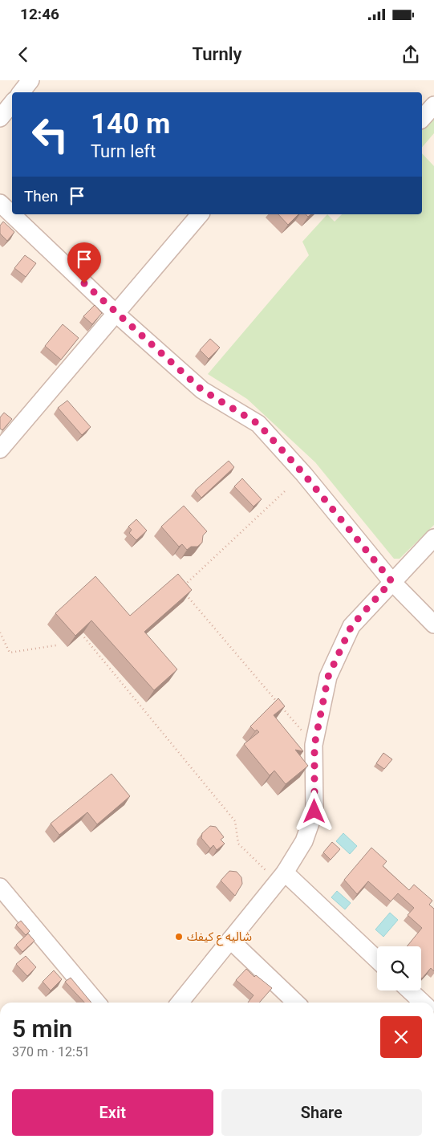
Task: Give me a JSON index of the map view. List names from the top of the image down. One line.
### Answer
{"places":["شاليه ع كيفك"],"page":{"status":"12:46","header":"Turnly","turn":["140 m","Turn left"],"then":"Then","heading":["5 min","370 m · 12:51"],"buttons":["Exit","Share"]}}
